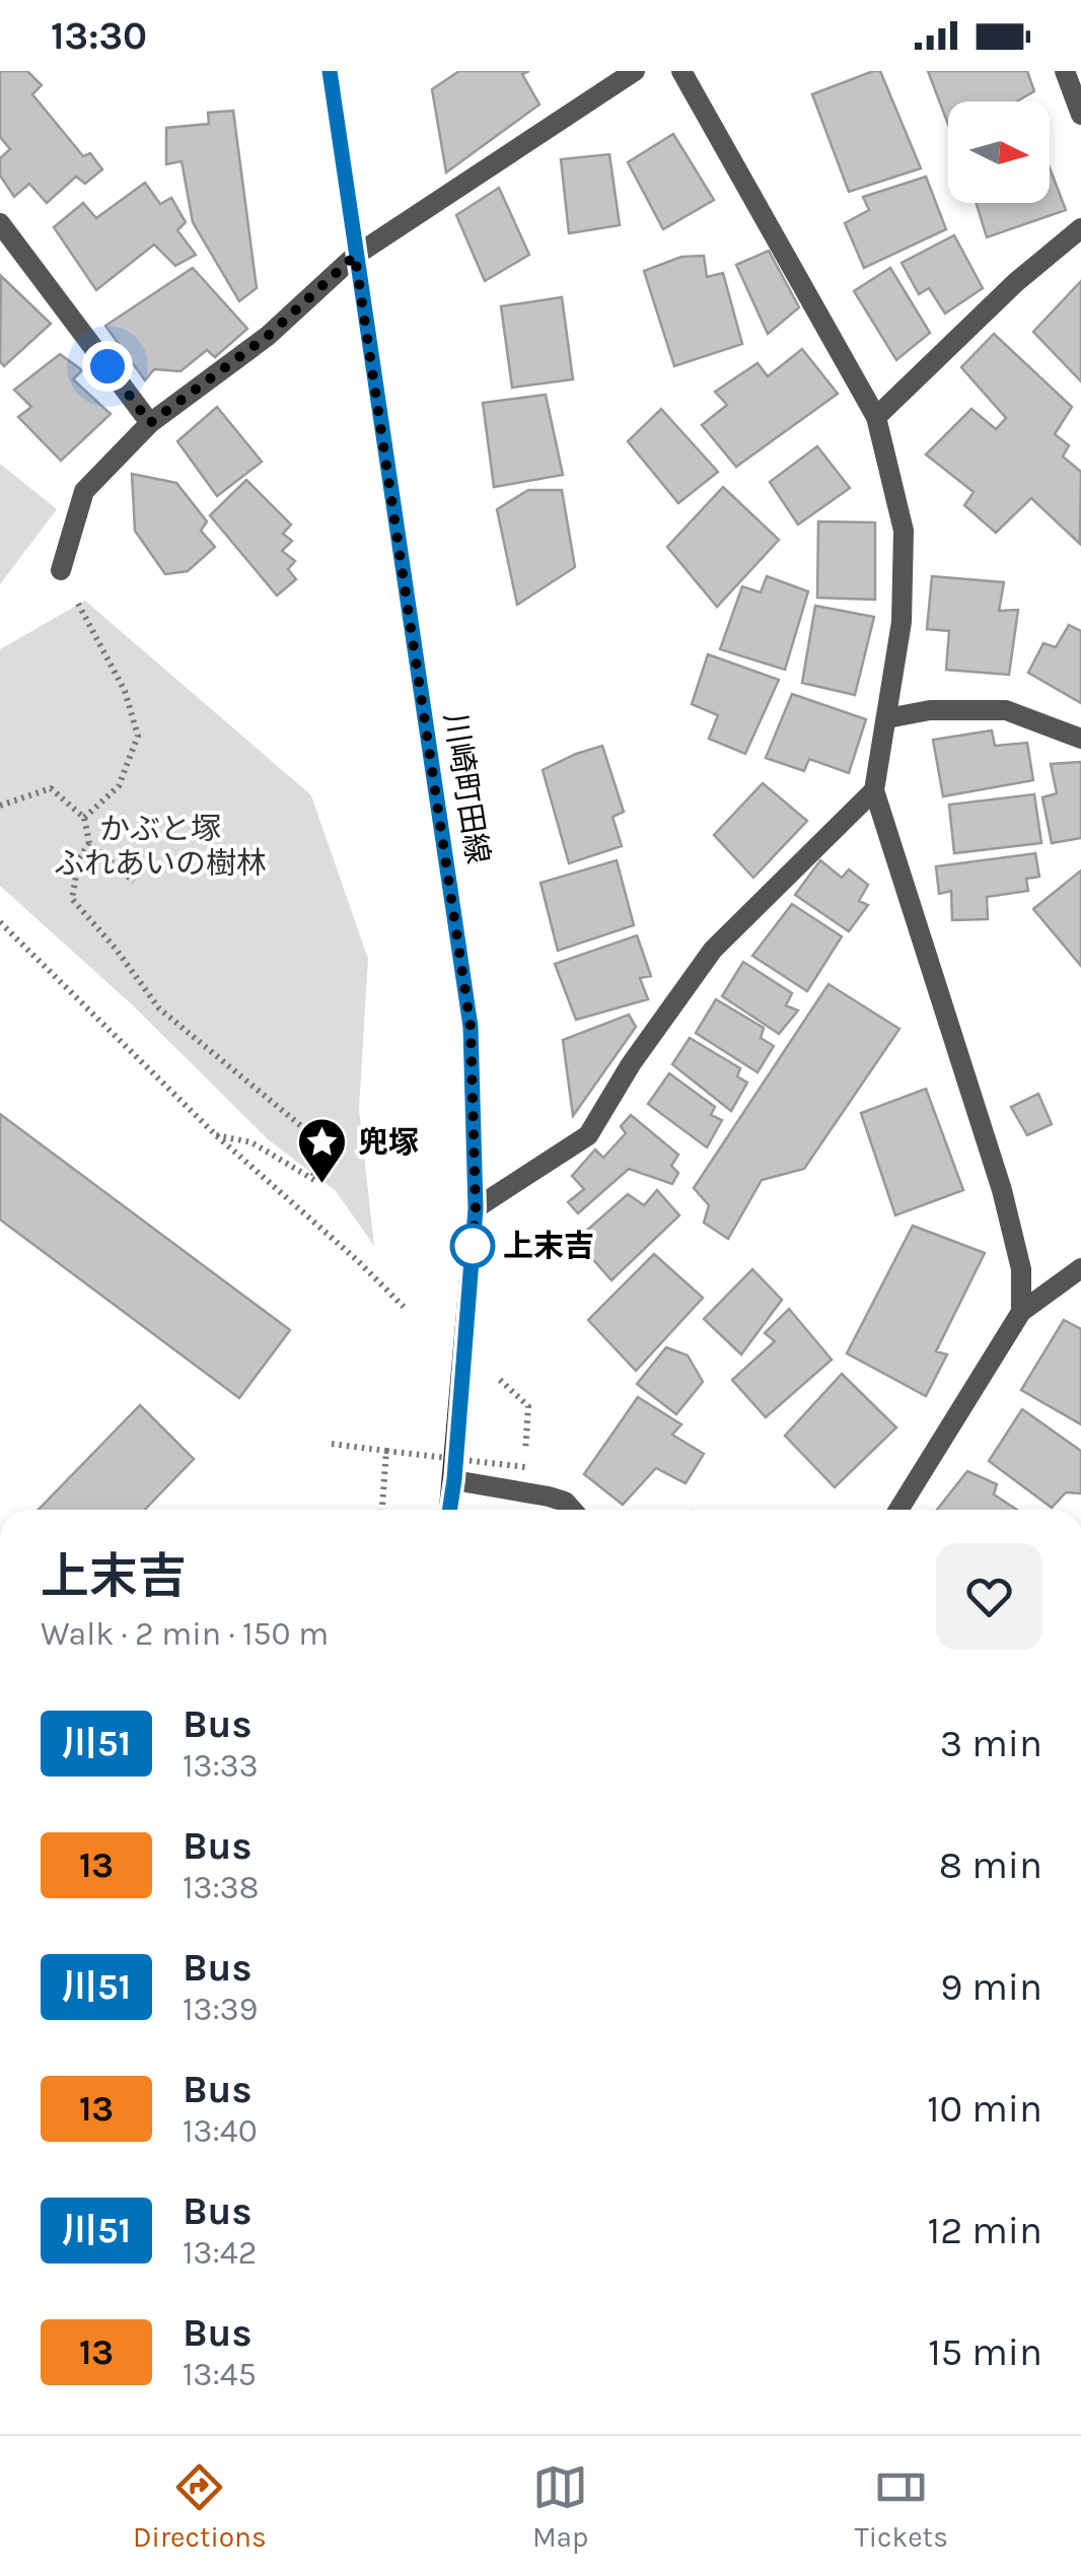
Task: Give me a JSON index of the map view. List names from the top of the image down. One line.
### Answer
{"streets":{"main road":["川崎町田線"]},"parks":["かぶと塚 ふれあいの樹林"],"places":{"place":["兜塚"],"other":["上末吉"]},"lines":["bus line 川51"],"north":"right","page":{"status":"13:30","heading":["上末吉","Walk · 2 min · 150 m"],"list":[{"mark":"川51","name":"Bus","note":"13:33","value":"3 min"},{"mark":"13","name":"Bus","note":"13:38","value":"8 min"},{"mark":"川51","name":"Bus","note":"13:39","value":"9 min"},{"mark":"13","name":"Bus","note":"13:40","value":"10 min"},{"mark":"川51","name":"Bus","note":"13:42","value":"12 min"},{"mark":"13","name":"Bus","note":"13:45","value":"15 min"}],"tabs":["Directions","Map","Tickets"]}}
